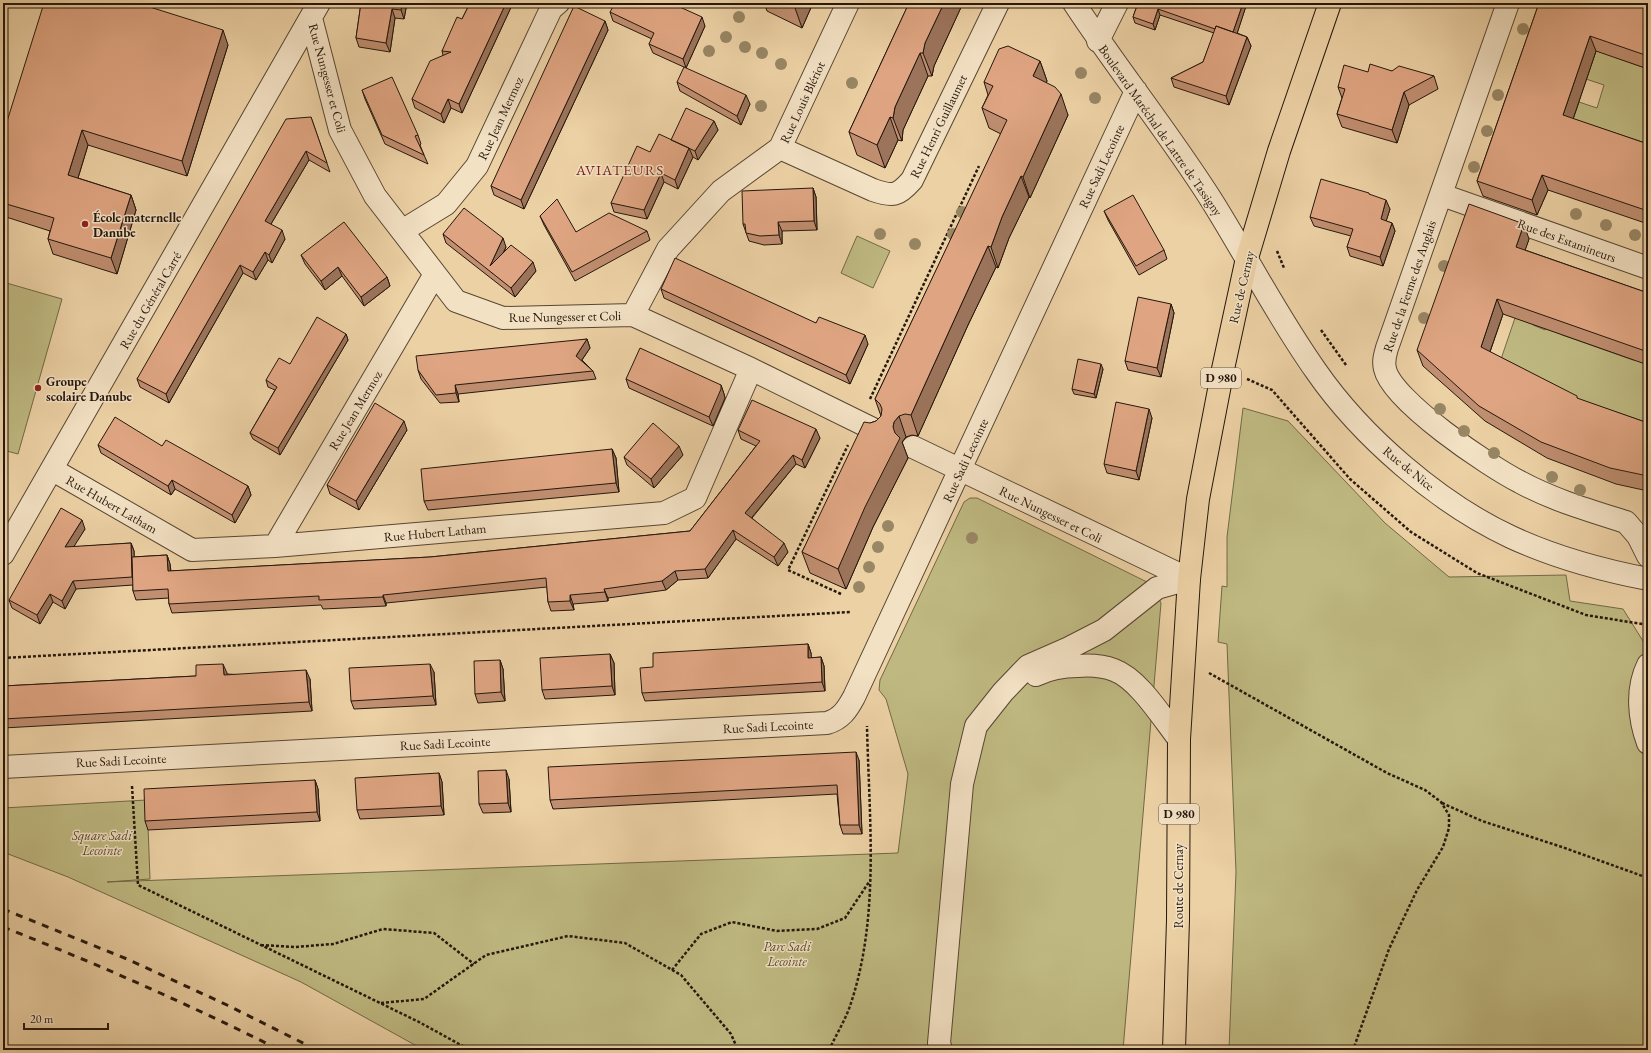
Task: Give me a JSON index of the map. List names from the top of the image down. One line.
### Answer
{"streets":{"main road":["Rue de Cernay","D 980","Route de Cernay"],"street":["Rue Nungesser et Coli","Rue Louis Blériot","Rue Jean Mermoz","Rue Henri Guillaumet","Boulevard Maréchal de Lattre de Tassigny","Rue Sadi Lecointe","Rue des Estamineurs","Rue de la Ferme des Anglais","Rue du Général Carré","Rue de Nice","Rue Hubert Latham"]},"crossings":[["Rue Nungesser et Coli","Rue Louis Blériot"],["Rue Nungesser et Coli","Rue Jean Mermoz"],["Rue Nungesser et Coli","Rue Sadi Lecointe"],["Rue Nungesser et Coli","Rue de Cernay"],["Rue Nungesser et Coli","Rue du Général Carré"],["Rue Nungesser et Coli","Rue Hubert Latham"],["Rue Nungesser et Coli","Route de Cernay"],["Rue Louis Blériot","Rue Henri Guillaumet"],["Rue Jean Mermoz","Rue Hubert Latham"],["Boulevard Maréchal de Lattre de Tassigny","Rue Sadi Lecointe"],["Boulevard Maréchal de Lattre de Tassigny","Rue de Cernay"],["Boulevard Maréchal de Lattre de Tassigny","Rue de Nice"],["Rue des Estamineurs","Rue de la Ferme des Anglais"],["Rue de Cernay","Rue de Nice"],["Rue de Cernay","Route de Cernay"],["Rue du Général Carré","Rue Hubert Latham"]],"districts":["AVIATEURS"],"parks":["Square Sadi Lecointe","Parc Sadi Lecointe"],"places":["École maternelle Danube","Groupe scolaire Danube"],"scale_bar":"20 m"}
